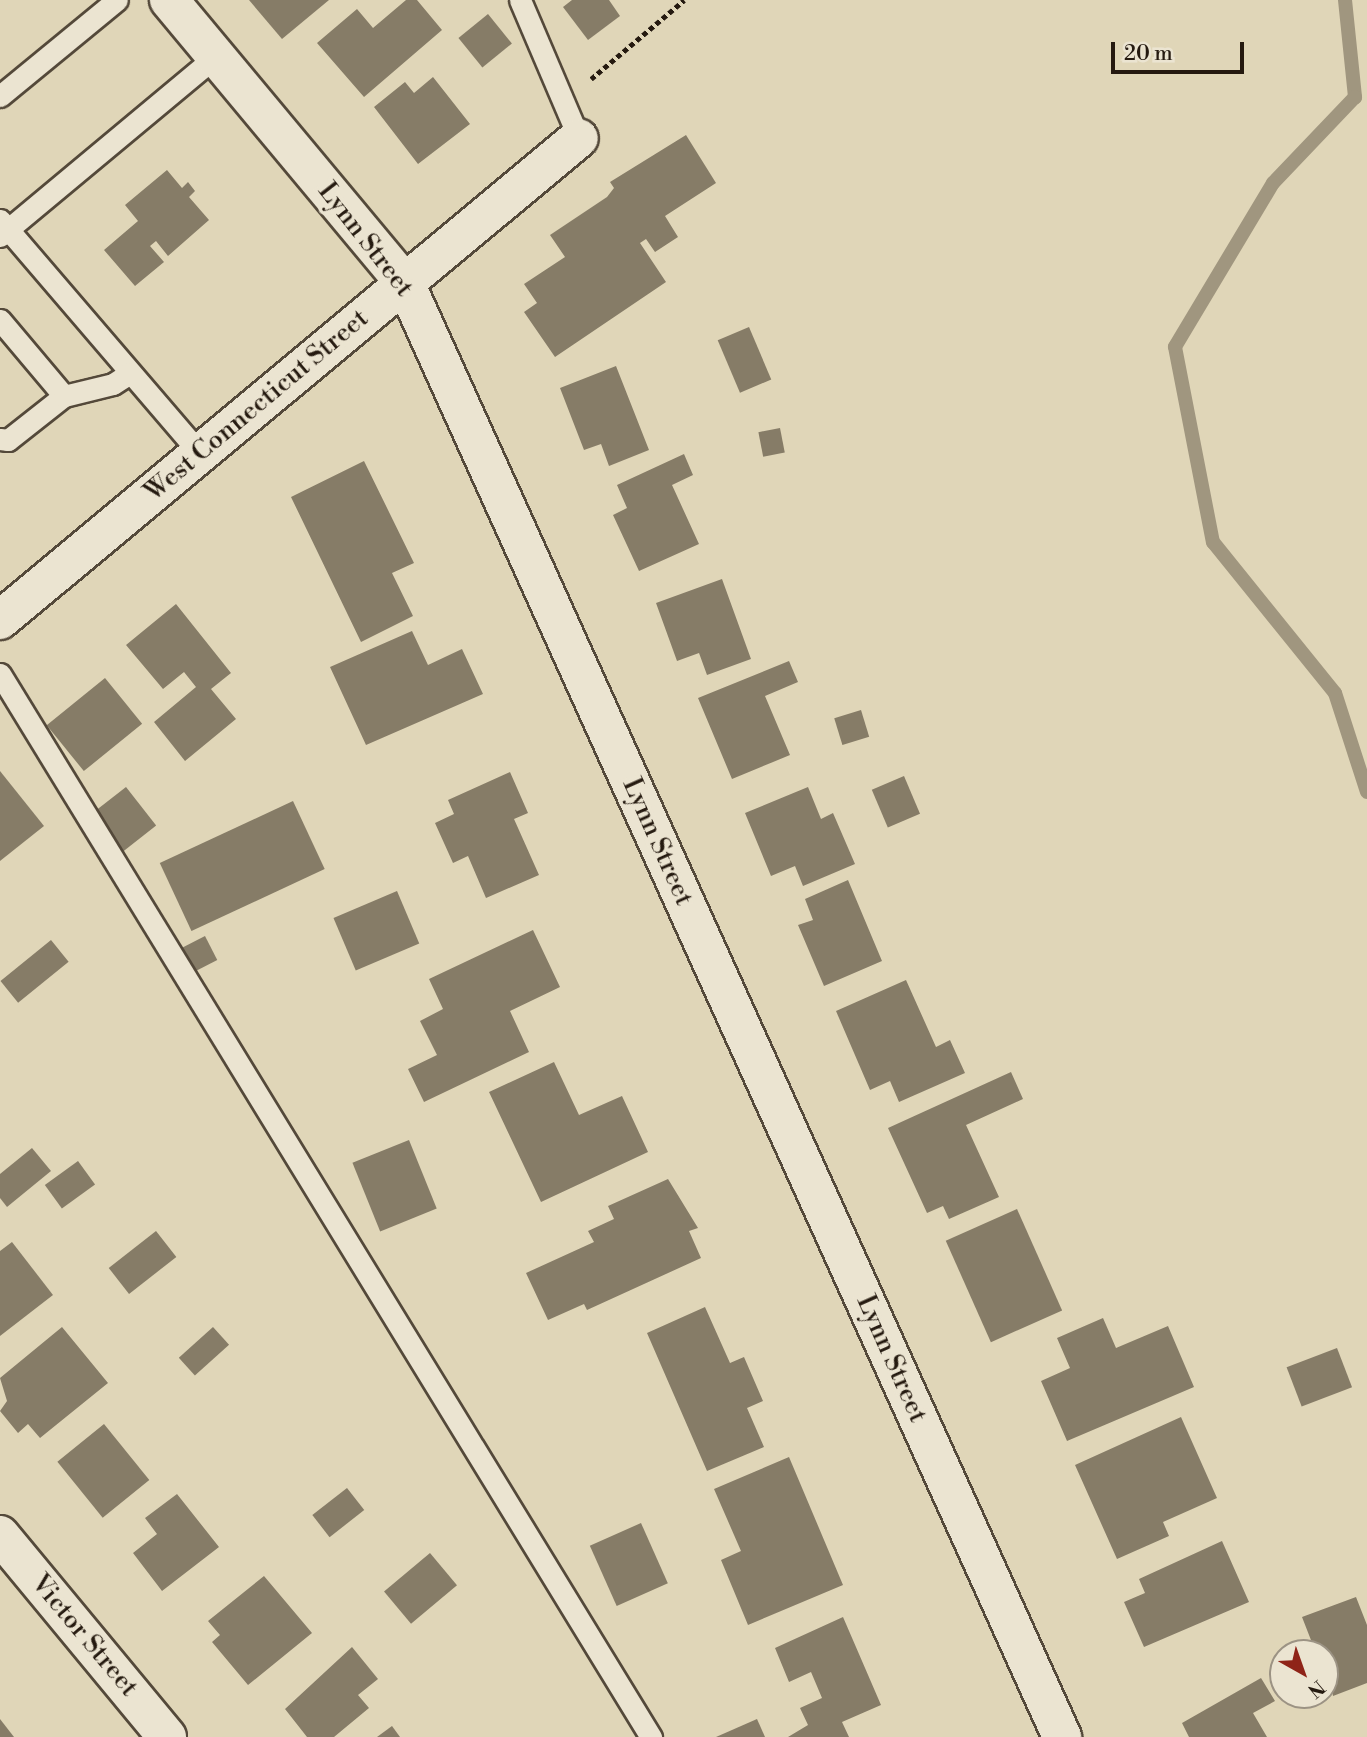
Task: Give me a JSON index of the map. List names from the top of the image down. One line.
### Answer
{"streets":{"street":["Lynn Street","West Connecticut Street","Victor Street"]},"crossings":[["Lynn Street","West Connecticut Street"]],"scale_bar":"20 m","north":"bottom right"}
